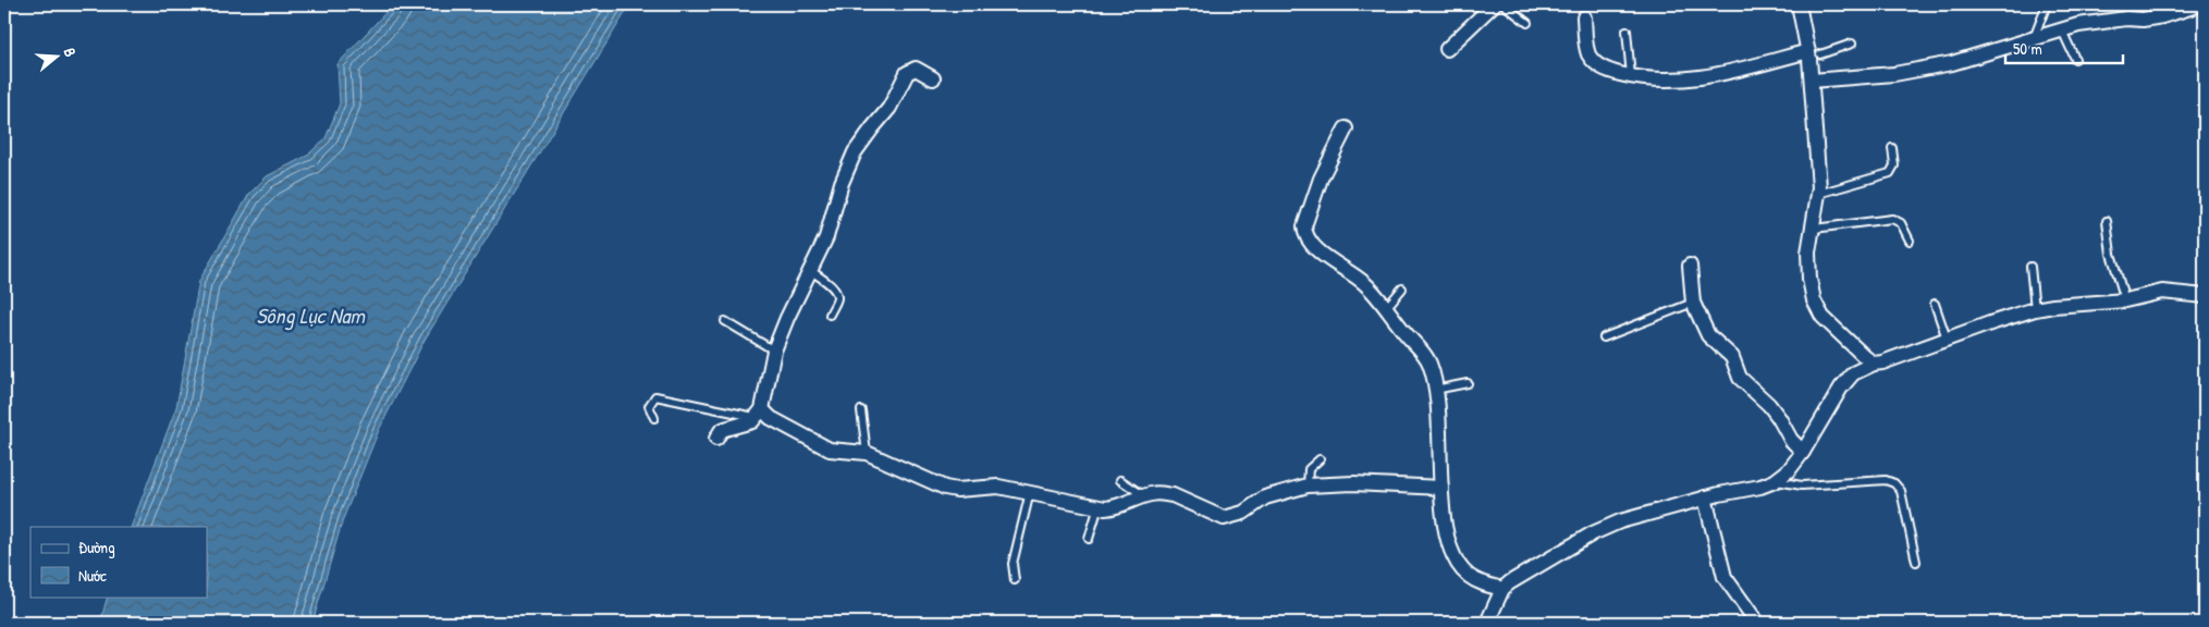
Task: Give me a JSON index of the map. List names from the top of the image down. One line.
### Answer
{"water":["Sông Lục Nam"],"legend":["Đường","Nước"],"scale_bar":"50 m","north":"right"}
